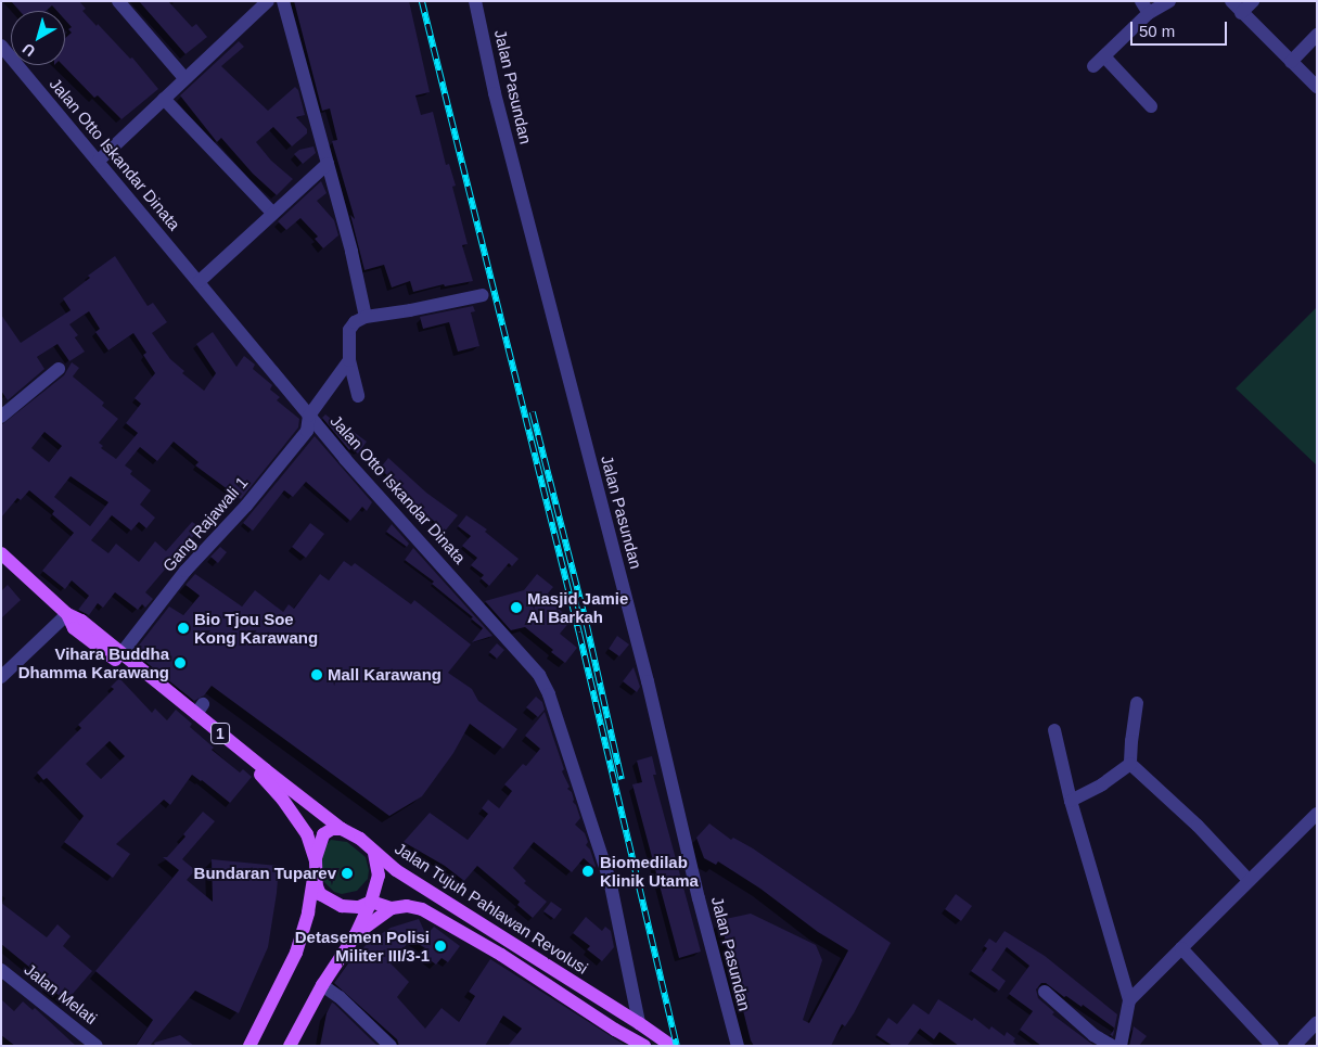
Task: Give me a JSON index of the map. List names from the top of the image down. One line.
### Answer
{"streets":{"main road":["1","Jalan Tujuh Pahlawan Revolusi"],"street":["Jalan Pasundan","Jalan Otto Iskandar Dinata","Gang Rajawali 1","Jalan Melati"]},"crossings":[["Jalan Otto Iskandar Dinata","Gang Rajawali 1"],["Jalan Otto Iskandar Dinata","Jalan Tujuh Pahlawan Revolusi"],["Gang Rajawali 1","Jalan Tujuh Pahlawan Revolusi"],["1","Jalan Tujuh Pahlawan Revolusi"]],"places":["Masjid Jamie Al Barkah","Bio Tjou Soe Kong Karawang","Vihara Buddha Dhamma Karawang","Mall Karawang","Biomedilab Klinik Utama","Bundaran Tuparev","Detasemen Polisi Militer III/3-1"],"scale_bar":"50 m","north":"bottom left"}
